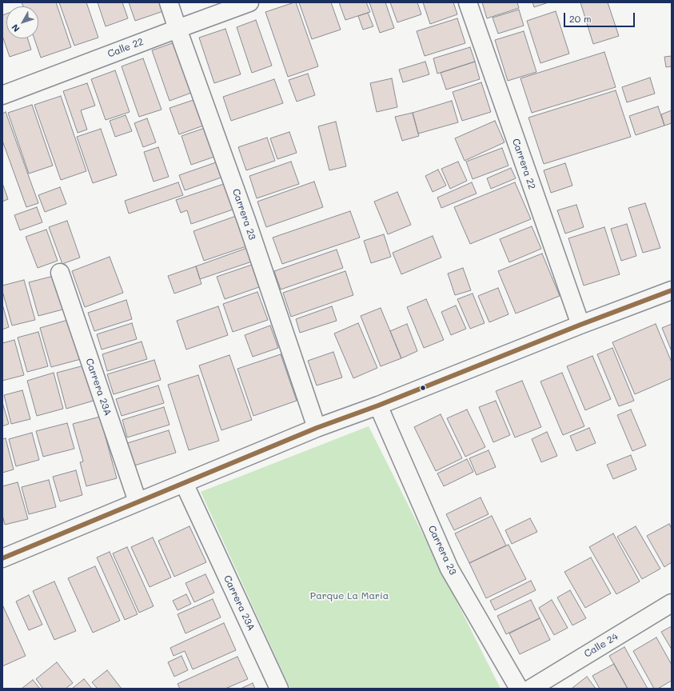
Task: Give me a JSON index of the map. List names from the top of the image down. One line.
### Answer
{"streets":{"street":["Calle 22","Carrera 22","Carrera 23","Carrera 23A","Calle 24"]},"crossings":[["Calle 22","Carrera 23"]],"parks":["Parque La María"],"scale_bar":"20 m","north":"bottom left"}
